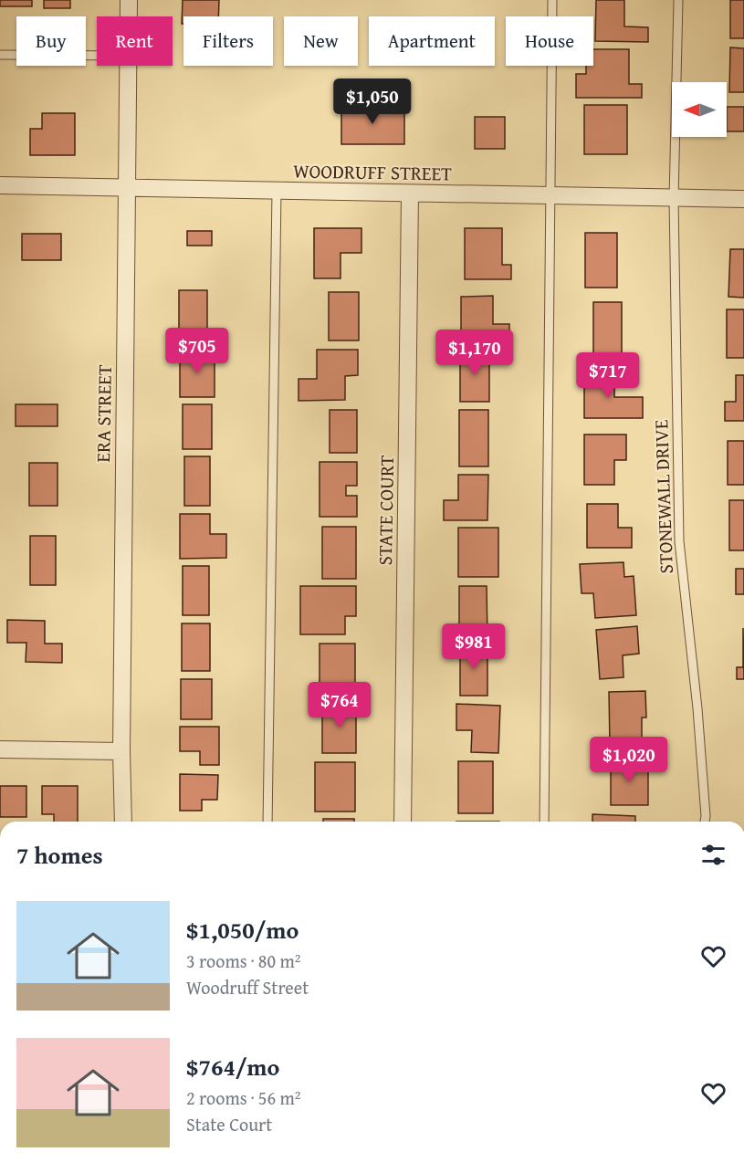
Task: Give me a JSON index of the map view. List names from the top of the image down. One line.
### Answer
{"streets":{"street":["WOODRUFF STREET","ERA STREET","STATE COURT"],"lane":["STONEWALL DRIVE"]},"crossings":[["WOODRUFF STREET","ERA STREET"],["WOODRUFF STREET","STONEWALL DRIVE"],["WOODRUFF STREET","STATE COURT"]],"north":"left","page":{"chip":["Buy","Rent","Filters","New","Apartment","House"],"price":["$1,050","$705","$1,170","$717","$981","$764","$1,020"],"heading":"7 homes","list":[{"name":"$1,050/mo","note":"3 rooms · 80 m² · Woodruff Street"},{"name":"$764/mo","note":"2 rooms · 56 m² · State Court"}]}}
